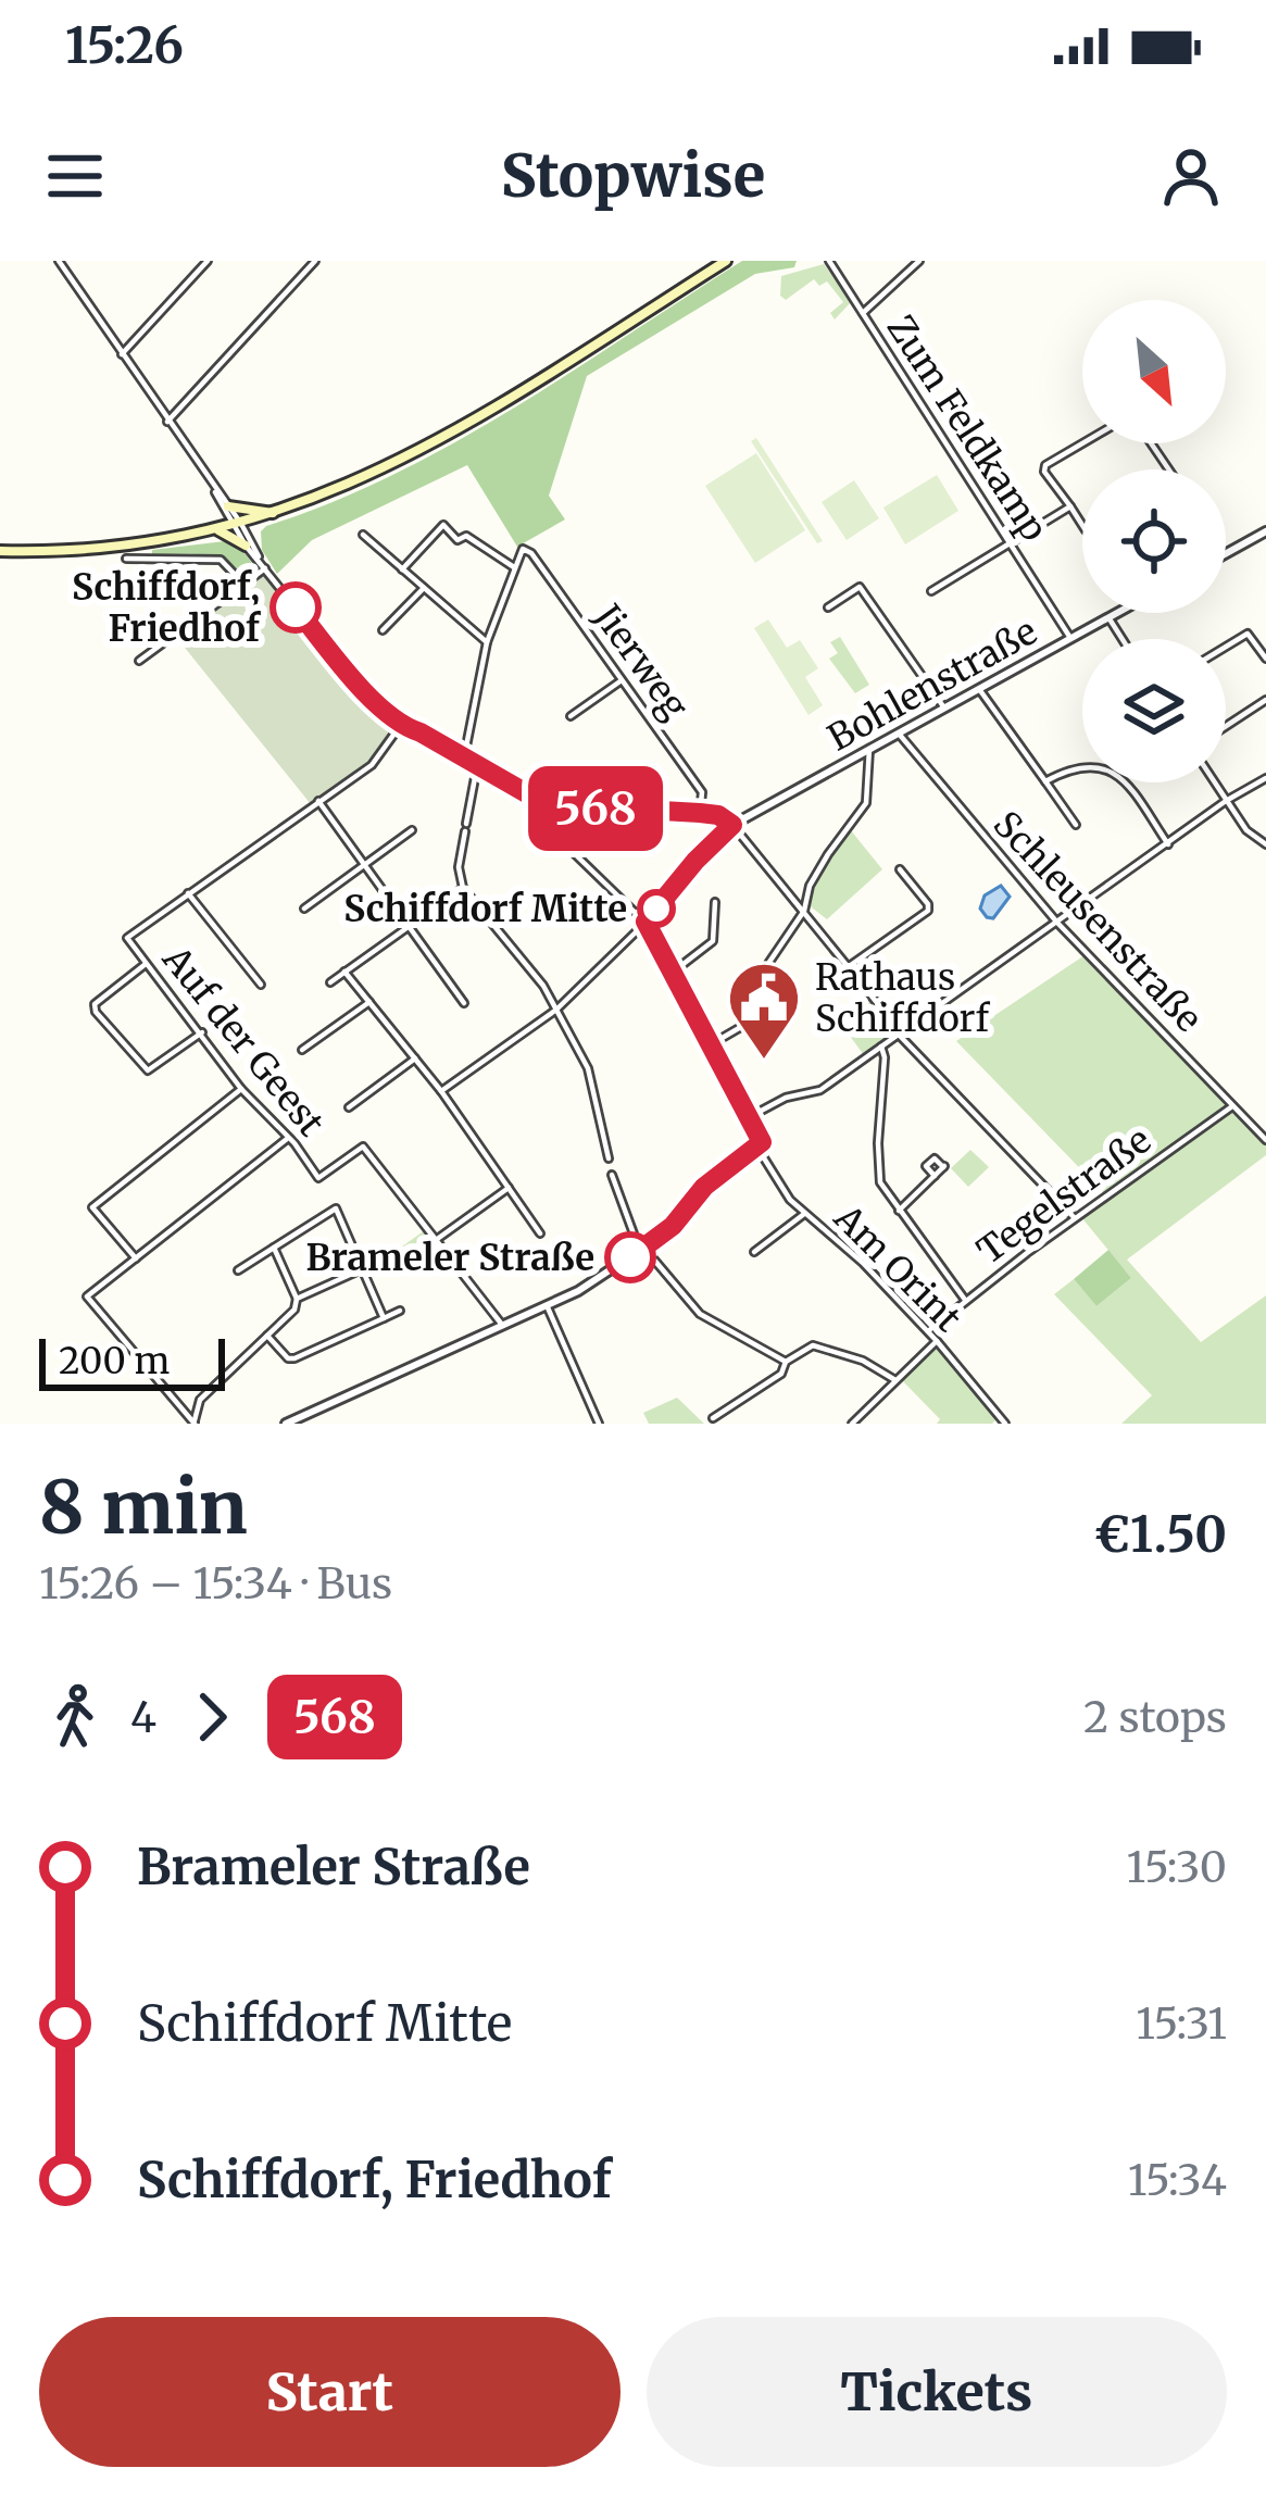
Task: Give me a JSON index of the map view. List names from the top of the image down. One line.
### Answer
{"streets":{"street":["Zum Feldkamp","Jierweg","Bohlenstraße","Schleusenstraße","Auf der Geest","Tegelstraße","Am Orint"]},"crossings":[["Zum Feldkamp","Bohlenstraße"],["Bohlenstraße","Schleusenstraße"],["Schleusenstraße","Tegelstraße"],["Tegelstraße","Am Orint"]],"places":{"other":["Schiffdorf, Friedhof","Schiffdorf Mitte","Brameler Straße"],"public building":["Rathaus Schiffdorf"]},"lines":["bus line 568"],"scale_bar":"200 m","north":"bottom right","page":{"status":"15:26","header":"Stopwise","on_map":"568","scale":"200 m","heading":["8 min","15:26 – 15:34 · Bus","€1.50"],"legs":["4","568","2 stops"],"list":[{"name":"Brameler Straße","value":"15:30"},{"name":"Schiffdorf Mitte","value":"15:31"},{"name":"Schiffdorf, Friedhof","value":"15:34"}],"buttons":["Start","Tickets"]}}
